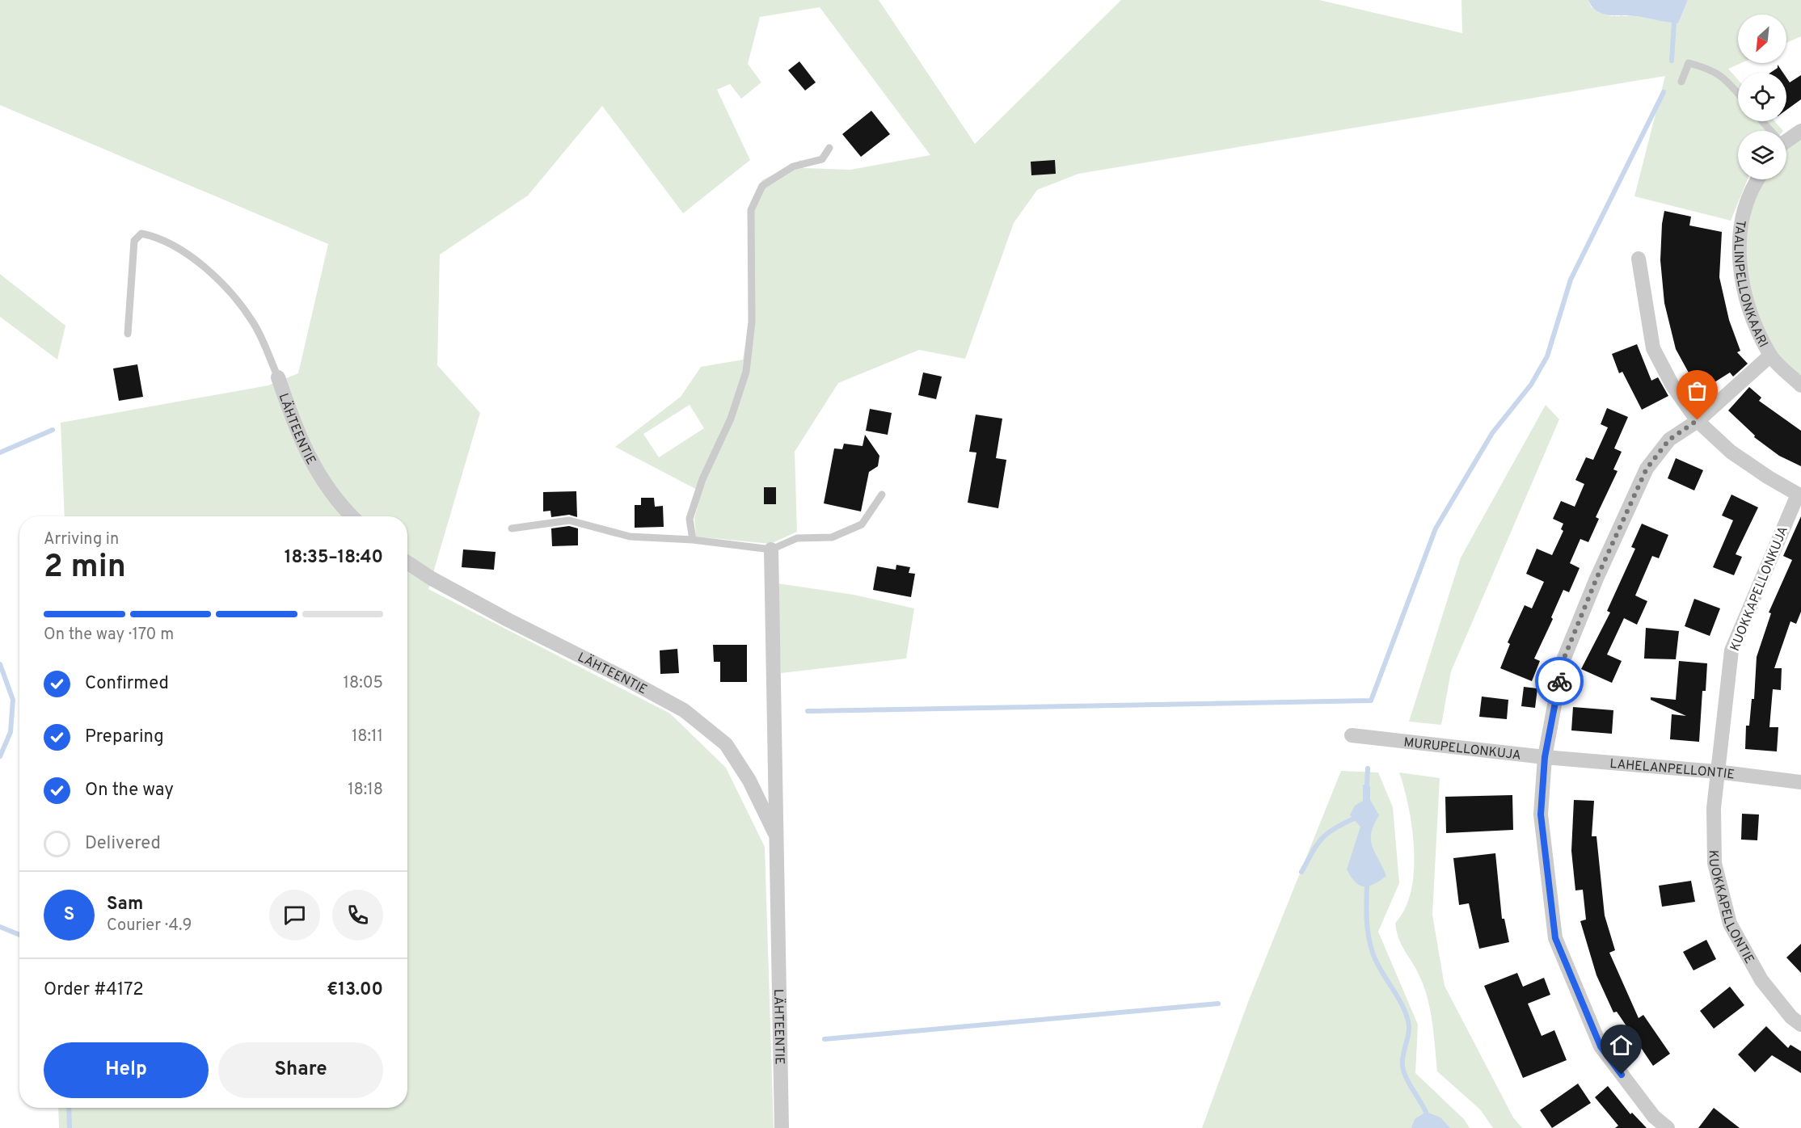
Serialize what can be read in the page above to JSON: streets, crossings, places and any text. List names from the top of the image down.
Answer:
{
  "streets": {
    "street": [
      "TAALINPELLONKAARI",
      "LÄHTEENTIE",
      "KUOKKAPELLONKUJA",
      "MURUPELLONKUJA",
      "LAHELANPELLONTIE",
      "KUOKKAPELLONTIE"
    ]
  },
  "crossings": [
    ["KUOKKAPELLONKUJA", "LAHELANPELLONTIE"],
    ["KUOKKAPELLONKUJA", "KUOKKAPELLONTIE"],
    ["MURUPELLONKUJA", "LAHELANPELLONTIE"],
    ["LAHELANPELLONTIE", "KUOKKAPELLONTIE"]
  ],
  "north": "bottom left",
  "page": {
    "heading": ["2 min", "Arriving in", "18:35–18:40"],
    "panel": [
      "Sam",
      "Courier · 4.9",
      "Order #4172",
      "€13.00"
    ],
    "bar": "On the way · 170 m",
    "list": [
      ["Confirmed", "18:05"],
      ["Preparing", "18:11"],
      ["On the way", "18:18"],
      "Delivered"
    ],
    "round": "S",
    "buttons": ["Help", "Share"]
  }
}
